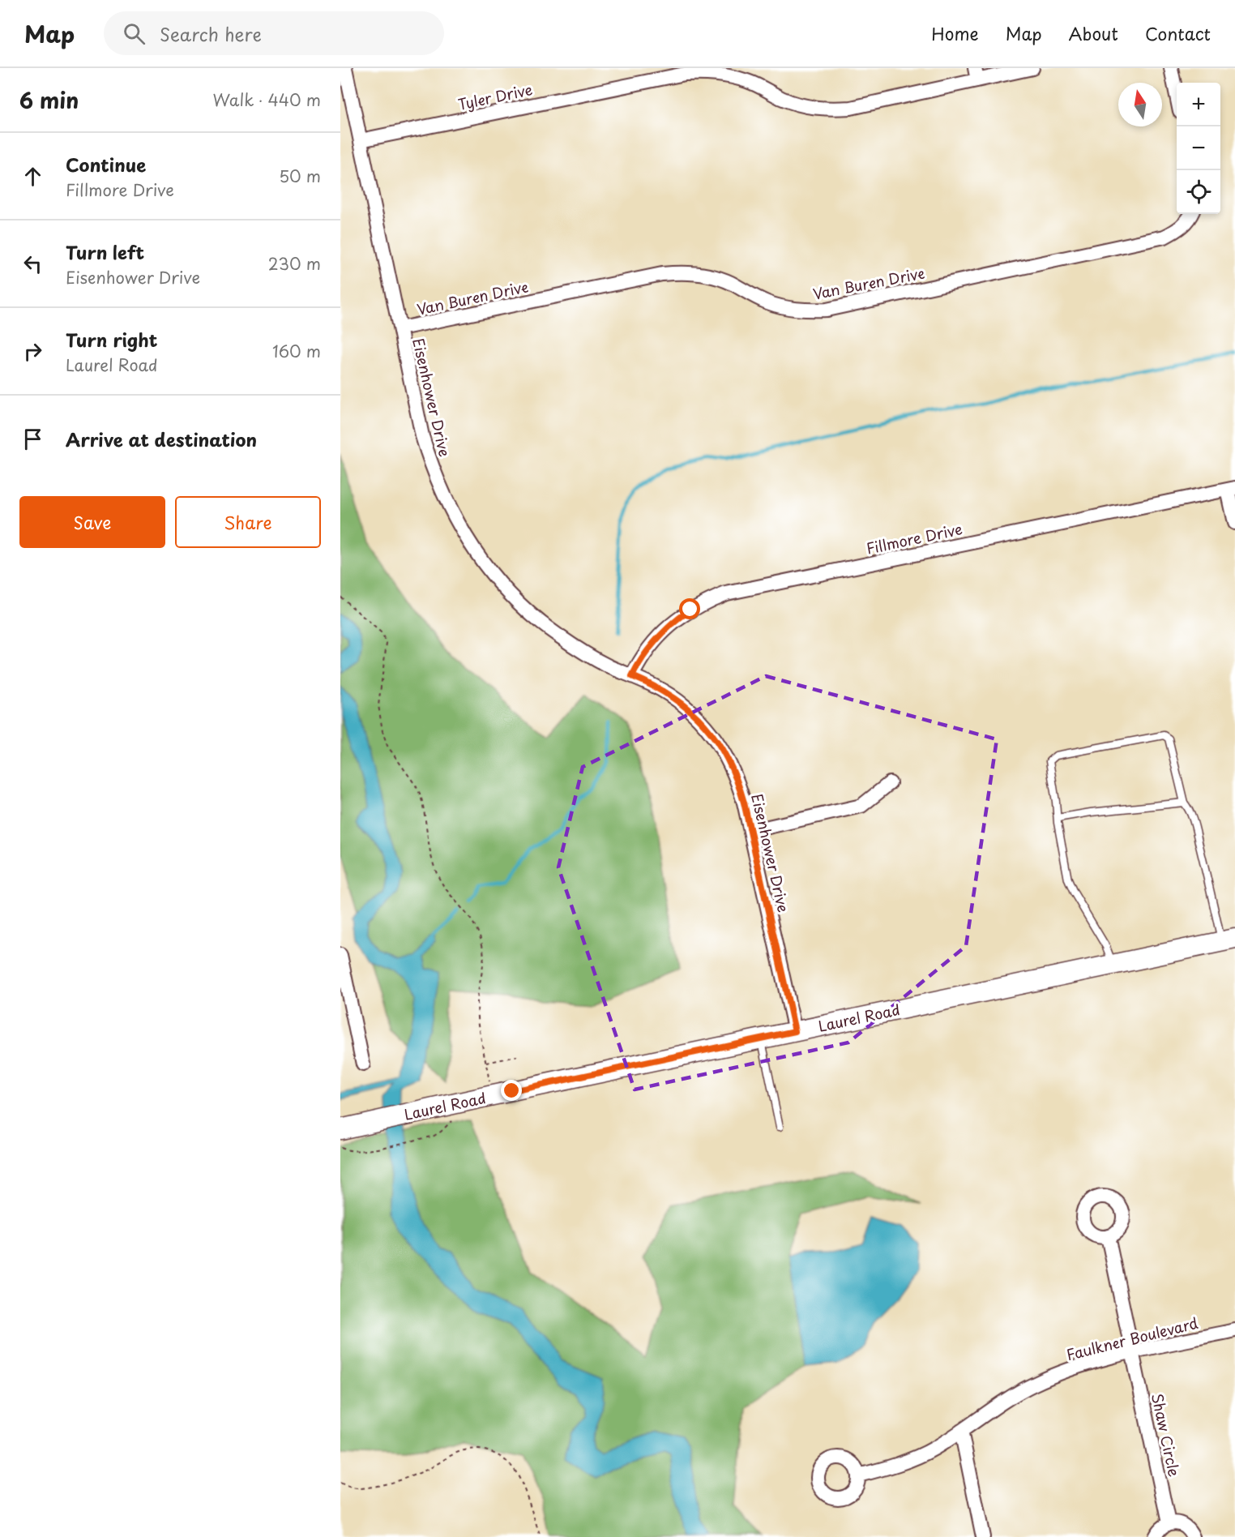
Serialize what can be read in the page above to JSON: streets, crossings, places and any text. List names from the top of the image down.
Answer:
{
  "streets": {
    "street": [
      "Tyler Drive",
      "Van Buren Drive",
      "Eisenhower Drive",
      "Fillmore Drive",
      "Laurel Road",
      "Faulkner Boulevard",
      "Shaw Circle"
    ]
  },
  "crossings": [
    ["Tyler Drive", "Eisenhower Drive"],
    ["Van Buren Drive", "Eisenhower Drive"],
    ["Eisenhower Drive", "Fillmore Drive"],
    ["Eisenhower Drive", "Laurel Road"],
    ["Faulkner Boulevard", "Shaw Circle"]
  ],
  "north": "top",
  "page": {
    "header": "Map",
    "search": "Search here",
    "nav": [
      "Home",
      "Map",
      "About",
      "Contact"
    ],
    "heading": ["6 min", "Walk · 440 m"],
    "map_buttons": ["+", "−"],
    "list": [
      ["Continue", "Fillmore Drive", "50 m"],
      ["Turn left", "Eisenhower Drive", "230 m"],
      ["Turn right", "Laurel Road", "160 m"],
      "Arrive at destination"
    ],
    "buttons": ["Save", "Share"]
  }
}
